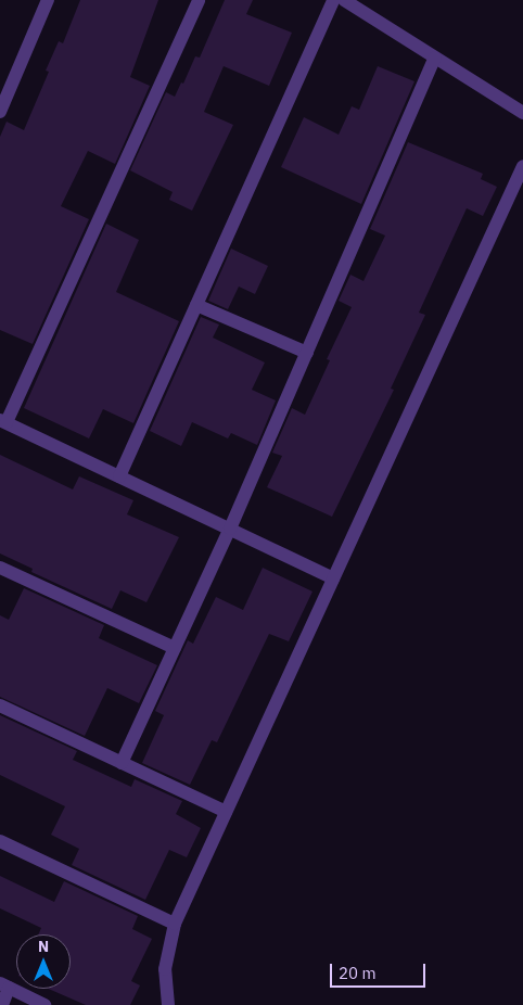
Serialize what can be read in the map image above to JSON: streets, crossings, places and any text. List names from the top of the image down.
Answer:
{
  "scale_bar": "20 m",
  "north": "top"
}
